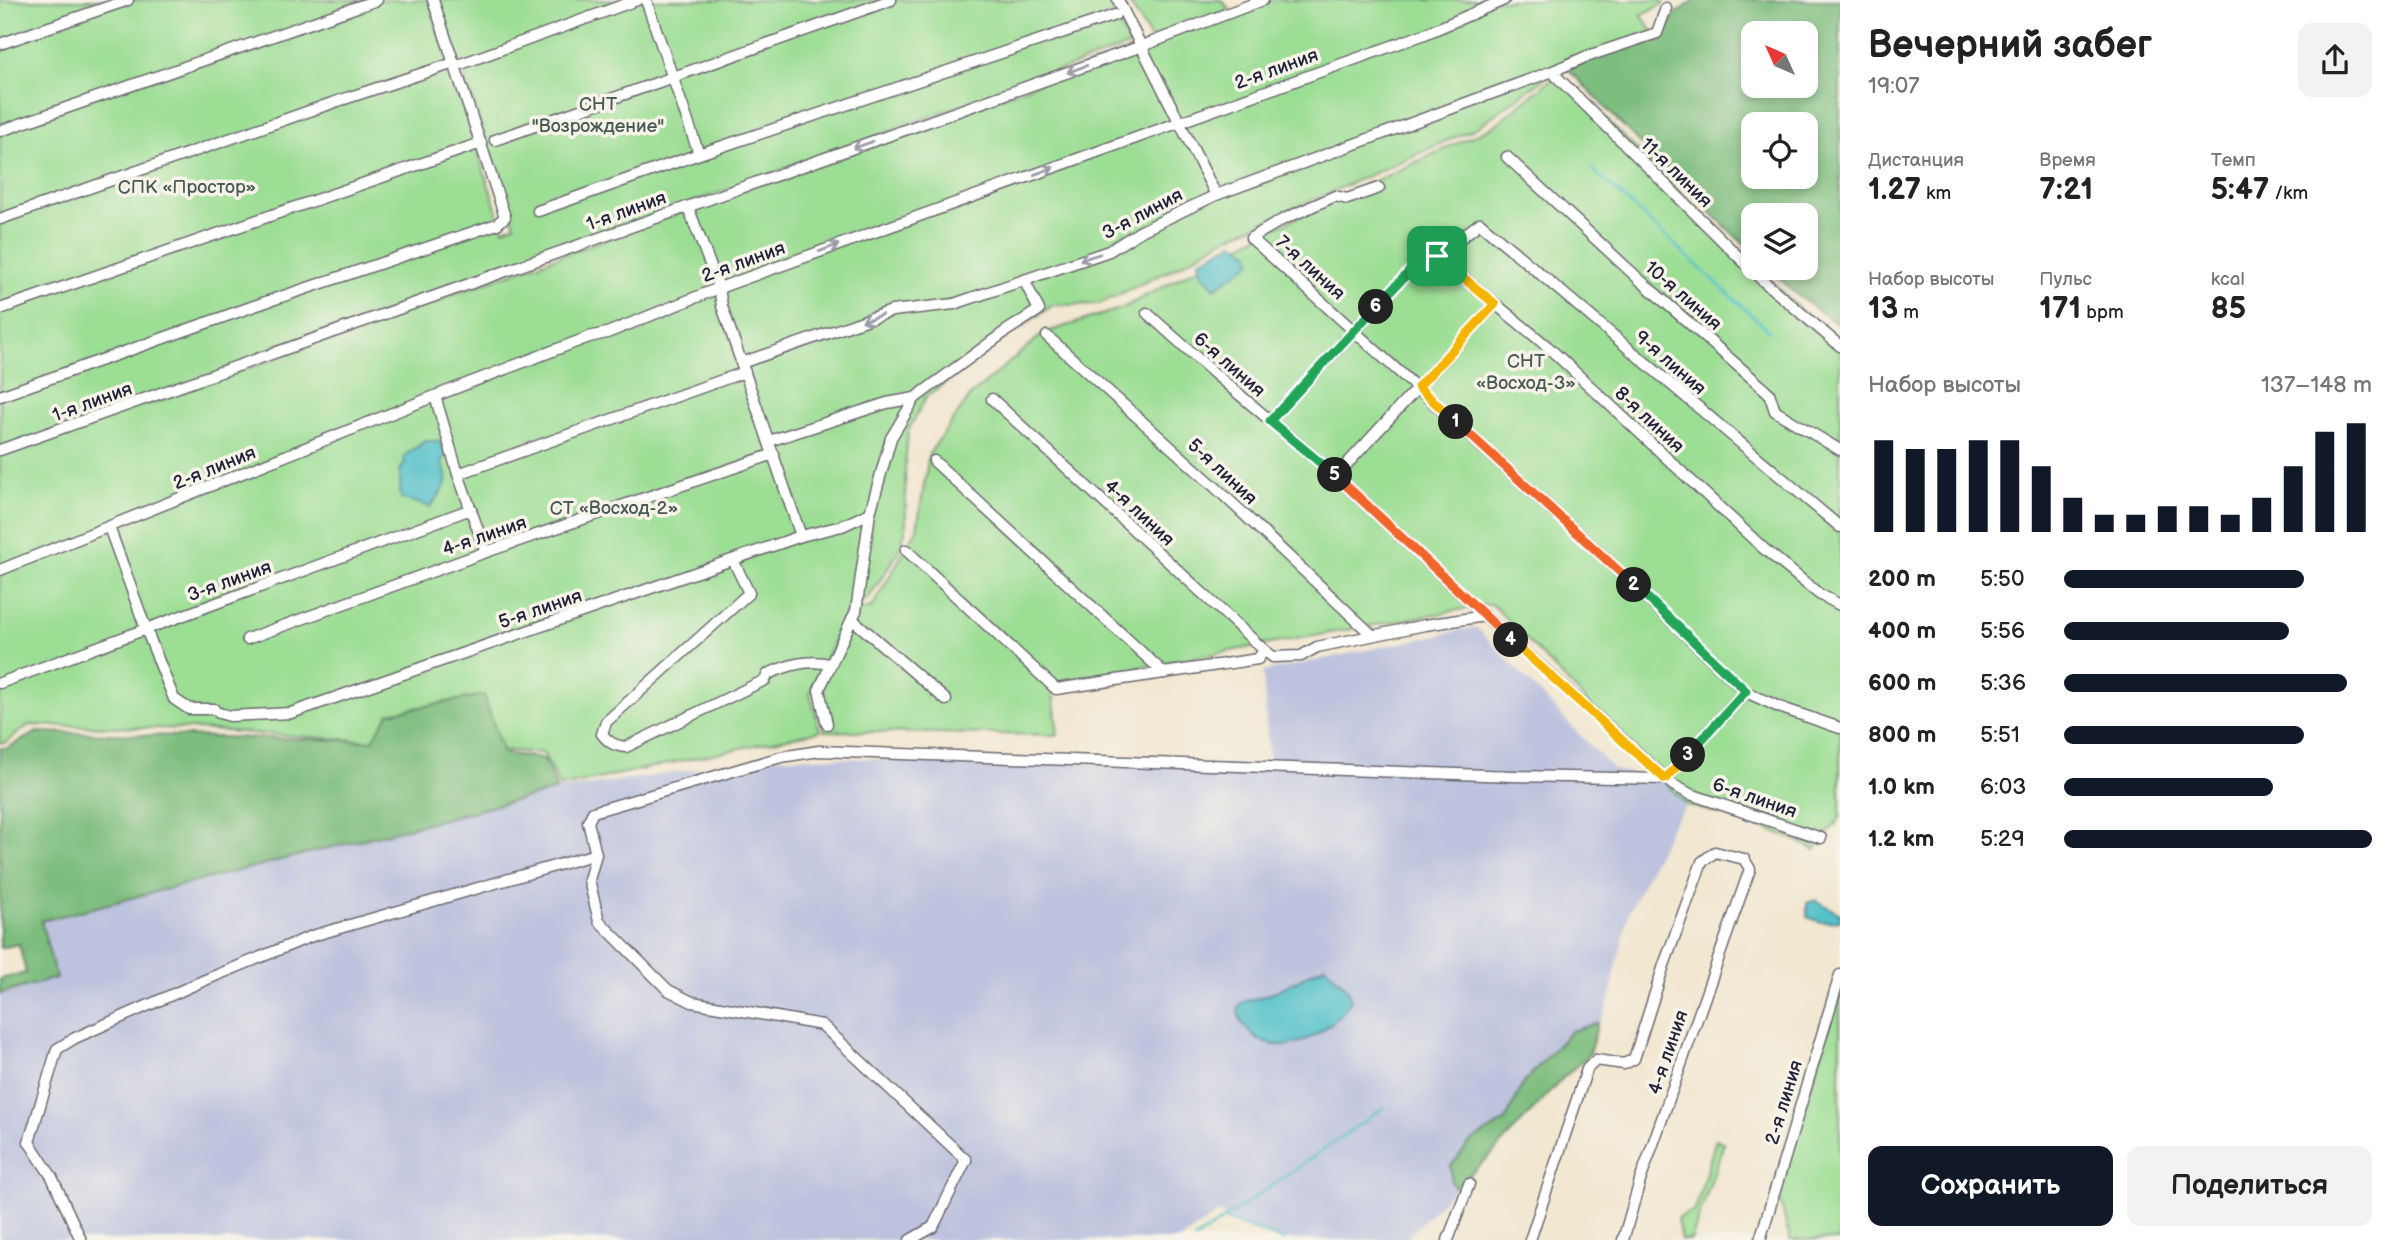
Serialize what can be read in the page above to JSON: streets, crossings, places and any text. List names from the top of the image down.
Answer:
{
  "streets": {
    "street": [
      "2-я линия",
      "11-я линия",
      "1-я линия",
      "3-я линия",
      "7-я линия",
      "10-я линия",
      "9-я линия",
      "6-я линия",
      "8-я линия",
      "5-я линия",
      "4-я линия"
    ]
  },
  "crossings": [
    ["2-я линия", "5-я линия"],
    ["11-я линия", "3-я линия"],
    ["3-я линия", "5-я линия"],
    ["9-я линия", "8-я линия"]
  ],
  "parks": [
    "СНТ \"Возрождение\"",
    "СПК «Простор»",
    "СНТ «Восход-3»",
    "СТ «Восход-2»"
  ],
  "north": "top left",
  "page": {
    "heading": ["Вечерний забег", "19:07"],
    "stats": [
      ["Дистанция", "1.27 km"],
      ["Время", "7:21"],
      ["Темп", "5:47 /km"],
      ["Набор высоты", "13 m"],
      ["Пульс", "171 bpm"],
      ["kcal", "85"]
    ],
    "pins": [
      "6",
      "1",
      "5",
      "2",
      "4",
      "3"
    ],
    "chart": ["Набор высоты", "137–148 m"],
    "list": [
      {
        "name": "200 m",
        "note": "5:50"
      },
      {
        "name": "400 m",
        "note": "5:56"
      },
      {
        "name": "600 m",
        "note": "5:36"
      },
      {
        "name": "800 m",
        "note": "5:51"
      },
      {
        "name": "1.0 km",
        "note": "6:03"
      },
      {
        "name": "1.2 km",
        "note": "5:29"
      }
    ],
    "buttons": ["Сохранить", "Поделиться"]
  }
}
